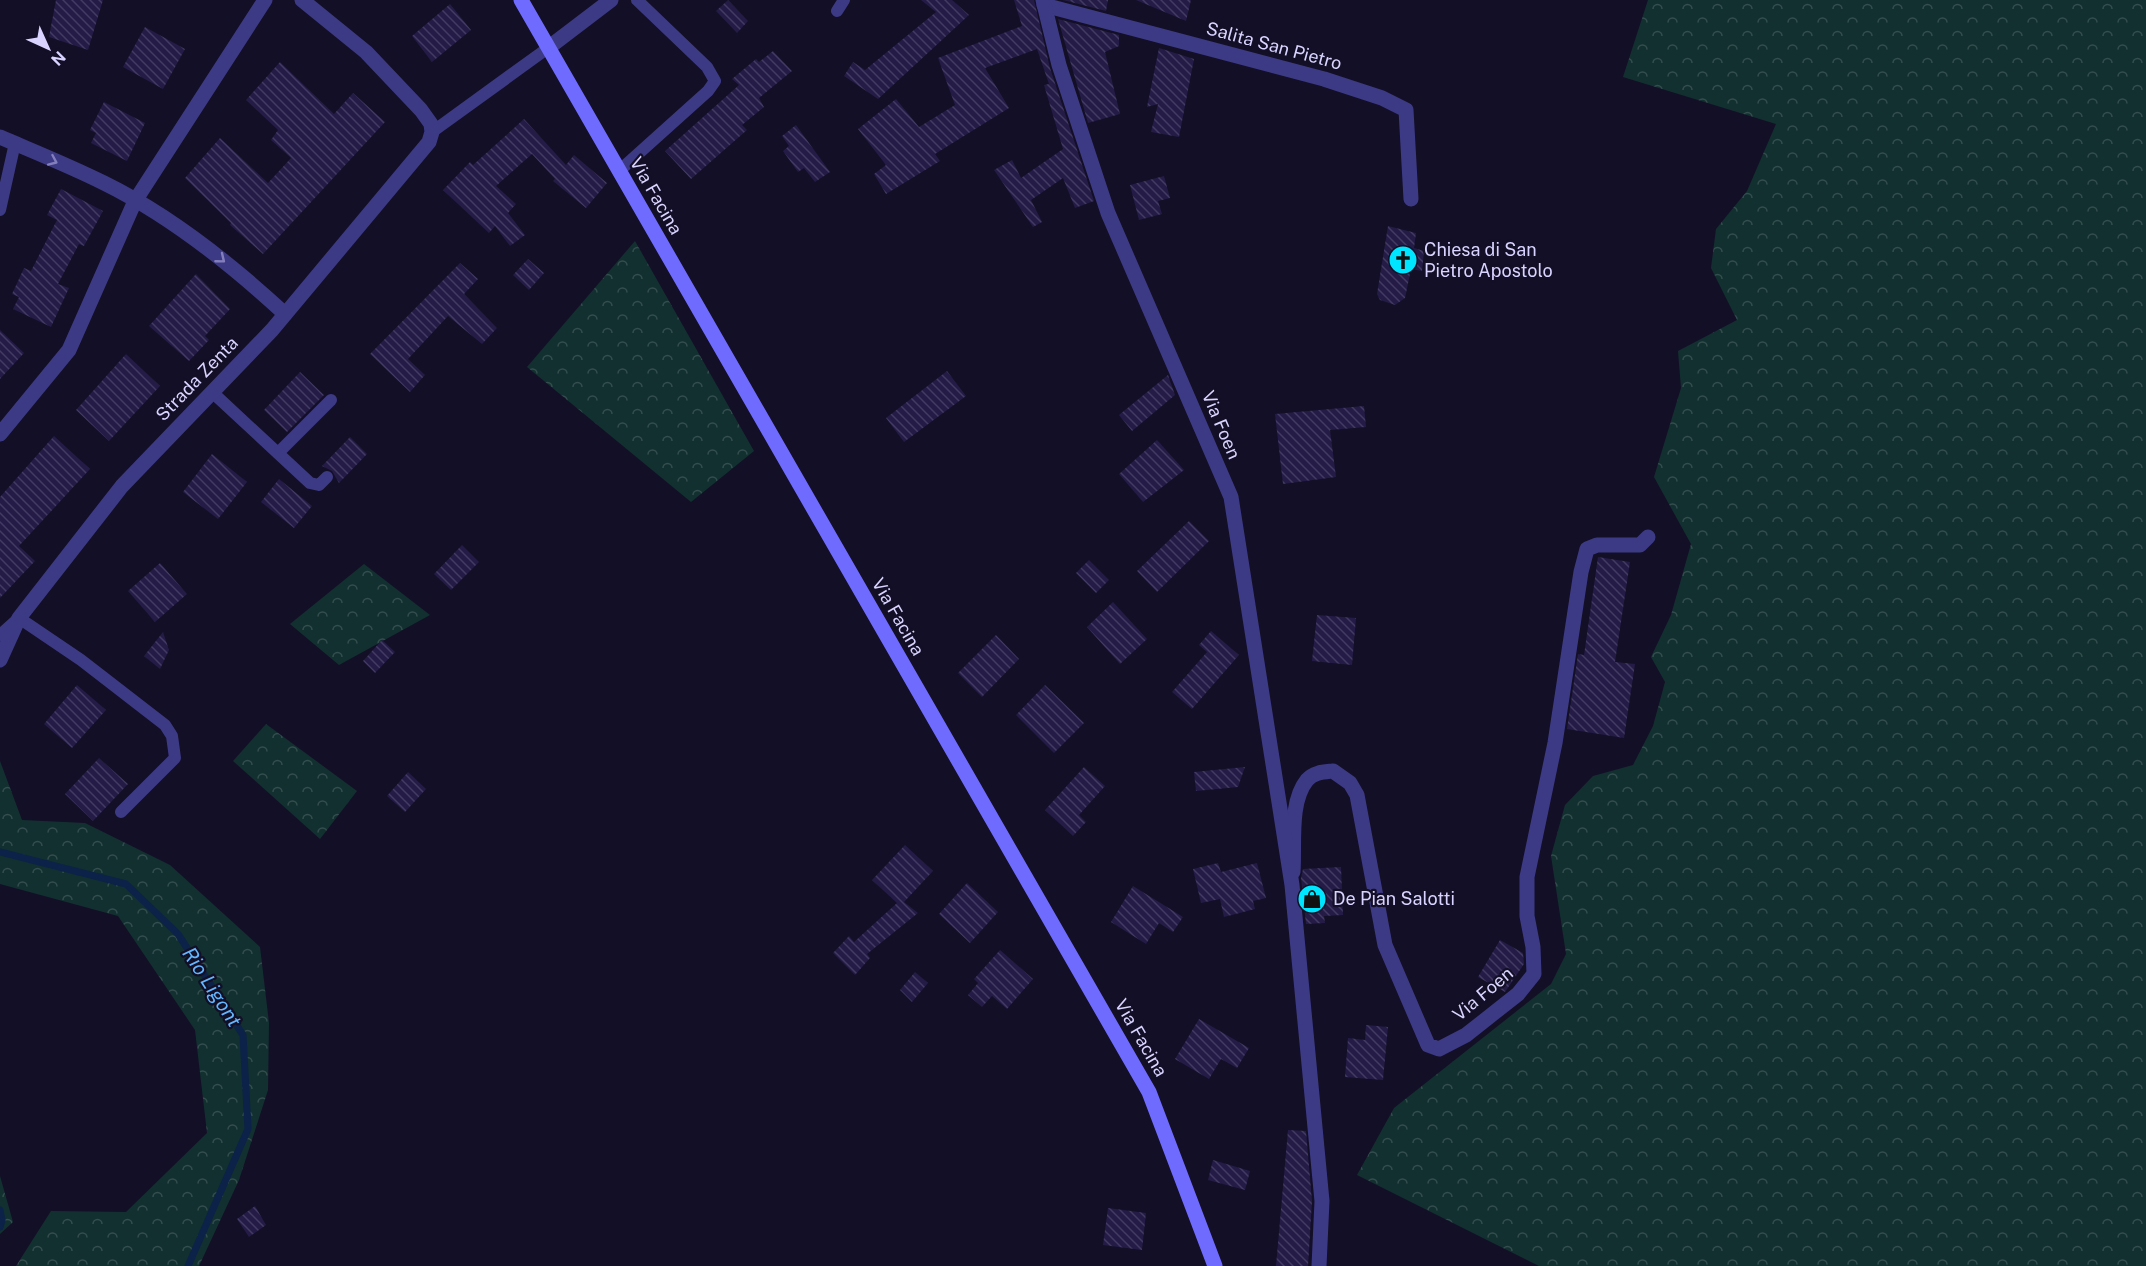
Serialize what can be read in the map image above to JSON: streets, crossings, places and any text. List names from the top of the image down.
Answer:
{
  "streets": {
    "main road": ["Via Facina"],
    "street": ["Salita San Pietro", "Strada Zenta", "Via Foen"]
  },
  "crossings": [
    ["Salita San Pietro", "Via Foen"]
  ],
  "water": ["Rio Ligont"],
  "places": {
    "church": ["Chiesa di San Pietro Apostolo"],
    "shop": ["De Pian Salotti"]
  },
  "north": "bottom right"
}
